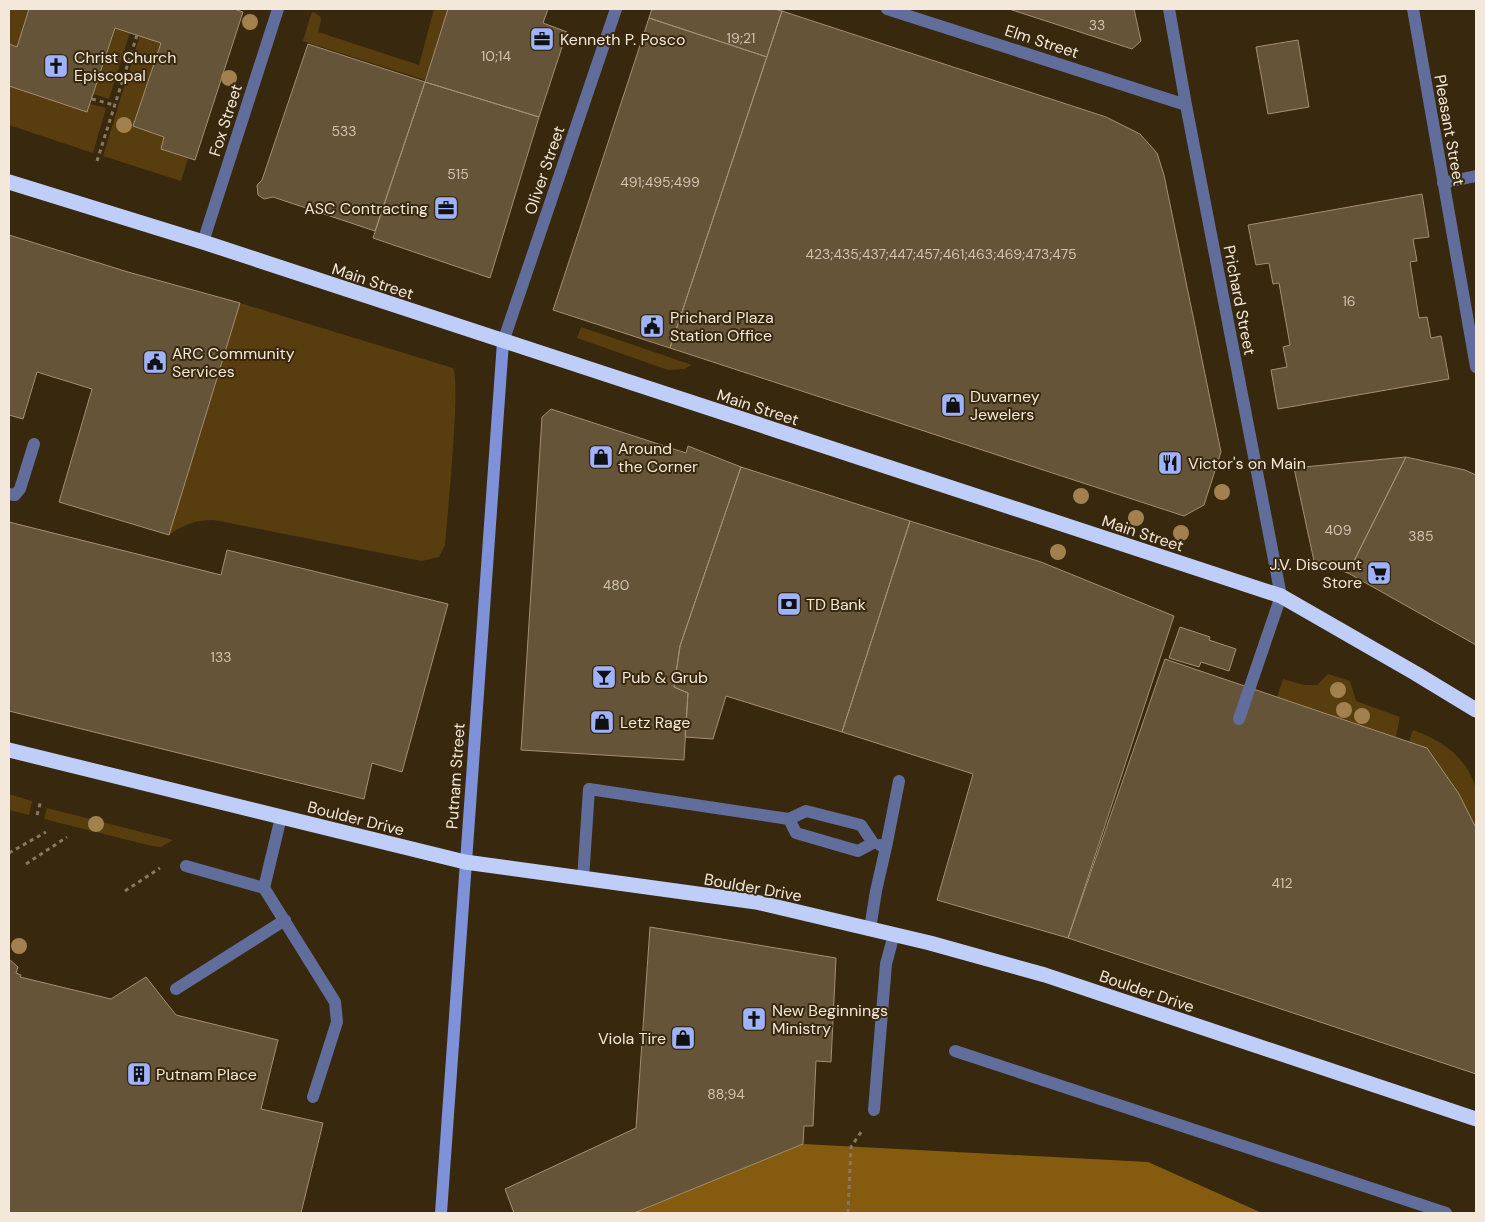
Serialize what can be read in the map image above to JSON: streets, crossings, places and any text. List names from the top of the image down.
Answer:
{
  "streets": {
    "highway": ["Main Street", "Boulder Drive"],
    "main road": ["Putnam Street"],
    "street": [
      "Elm Street",
      "Fox Street",
      "Pleasant Street",
      "Oliver Street",
      "Prichard Street"
    ]
  },
  "crossings": [
    ["Elm Street", "Prichard Street"],
    ["Fox Street", "Main Street"],
    ["Oliver Street", "Main Street"],
    ["Oliver Street", "Putnam Street"],
    ["Main Street", "Prichard Street"],
    ["Main Street", "Putnam Street"],
    ["Putnam Street", "Boulder Drive"]
  ],
  "places": {
    "office": ["Kenneth P. Posco", "ASC Contracting"],
    "church": ["Christ Church Episcopal", "New Beginnings Ministry"],
    "public building": ["Prichard Plaza Station Office", "ARC Community Services"],
    "shop": [
      "Duvarney Jewelers",
      "Around the Corner",
      "Letz Rage",
      "Viola Tire"
    ],
    "restaurant": ["Victor's on Main"],
    "supermarket": ["J.V. Discount Store"],
    "bank": ["TD Bank"],
    "bar": ["Pub & Grub"],
    "building": ["Putnam Place"]
  },
  "house_numbers": [
    "33",
    "19;21",
    "10;14",
    "533",
    "515",
    "491;495;499",
    "423;435;437;447;457;461;463;469;473;475",
    "16",
    "409",
    "385",
    "480",
    "133",
    "412",
    "88;94"
  ]
}
